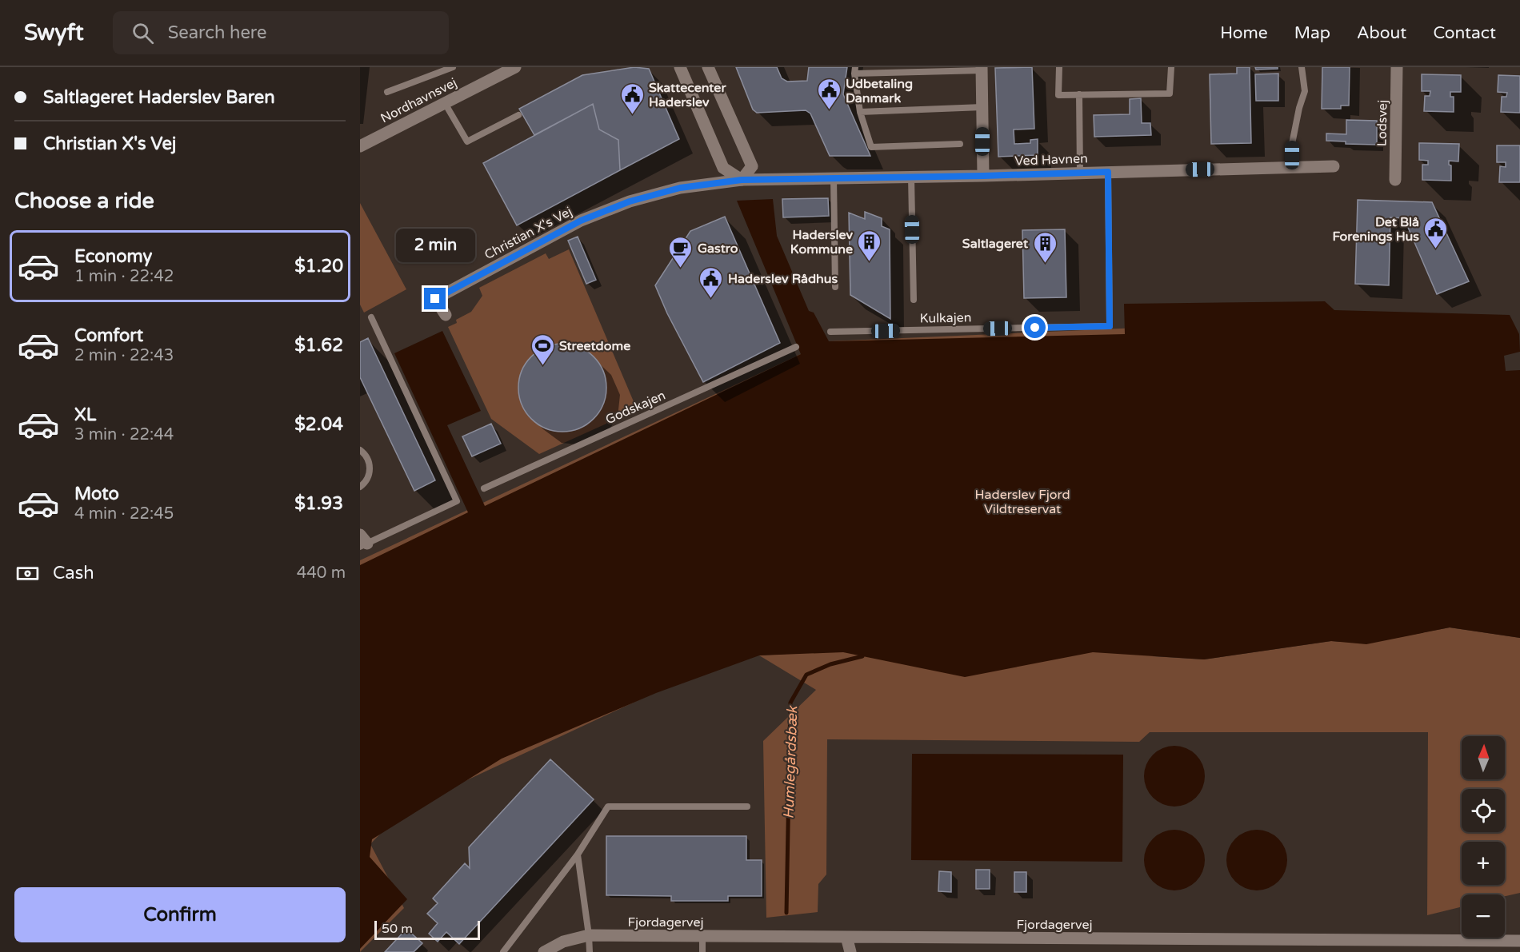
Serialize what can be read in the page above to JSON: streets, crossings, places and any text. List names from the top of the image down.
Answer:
{
  "streets": {
    "street": [
      "Nordhavnsvej",
      "Lodsvej",
      "Ved Havnen",
      "Christian X's Vej",
      "Fjordagervej"
    ],
    "lane": ["Kulkajen", "Godskajen"]
  },
  "crossings": [
    ["Ved Havnen", "Christian X's Vej"],
    ["Ved Havnen", "Kulkajen"]
  ],
  "water": ["Humlegårdsbæk"],
  "parks": ["Haderslev Fjord Vildtreservat"],
  "places": {
    "public building": [
      "Udbetaling Danmark",
      "Skattecenter Haderslev",
      "Det Blå Forenings Hus",
      "Haderslev Rådhus"
    ],
    "building": ["Haderslev Kommune", "Saltlageret"],
    "cafe": ["Gastro"],
    "sports": ["Streetdome"]
  },
  "scale_bar": "50 m",
  "north": "top",
  "page": {
    "header": "Swyft",
    "search": "Search here",
    "nav": [
      "Home",
      "Map",
      "About",
      "Contact"
    ],
    "banner": ["Saltlageret Haderslev Baren", "Christian X's Vej"],
    "heading": "Choose a ride",
    "bubble": "2 min",
    "list": [
      {
        "name": "Economy",
        "note": "1 min · 22:42",
        "value": "$1.20"
      },
      {
        "name": "Comfort",
        "note": "2 min · 22:43",
        "value": "$1.62"
      },
      {
        "name": "XL",
        "note": "3 min · 22:44",
        "value": "$2.04"
      },
      {
        "name": "Moto",
        "note": "4 min · 22:45",
        "value": "$1.93"
      }
    ],
    "pay": ["Cash", "440 m"],
    "map_buttons": ["+", "−"],
    "buttons": "Confirm",
    "scale": "50 m"
  }
}
